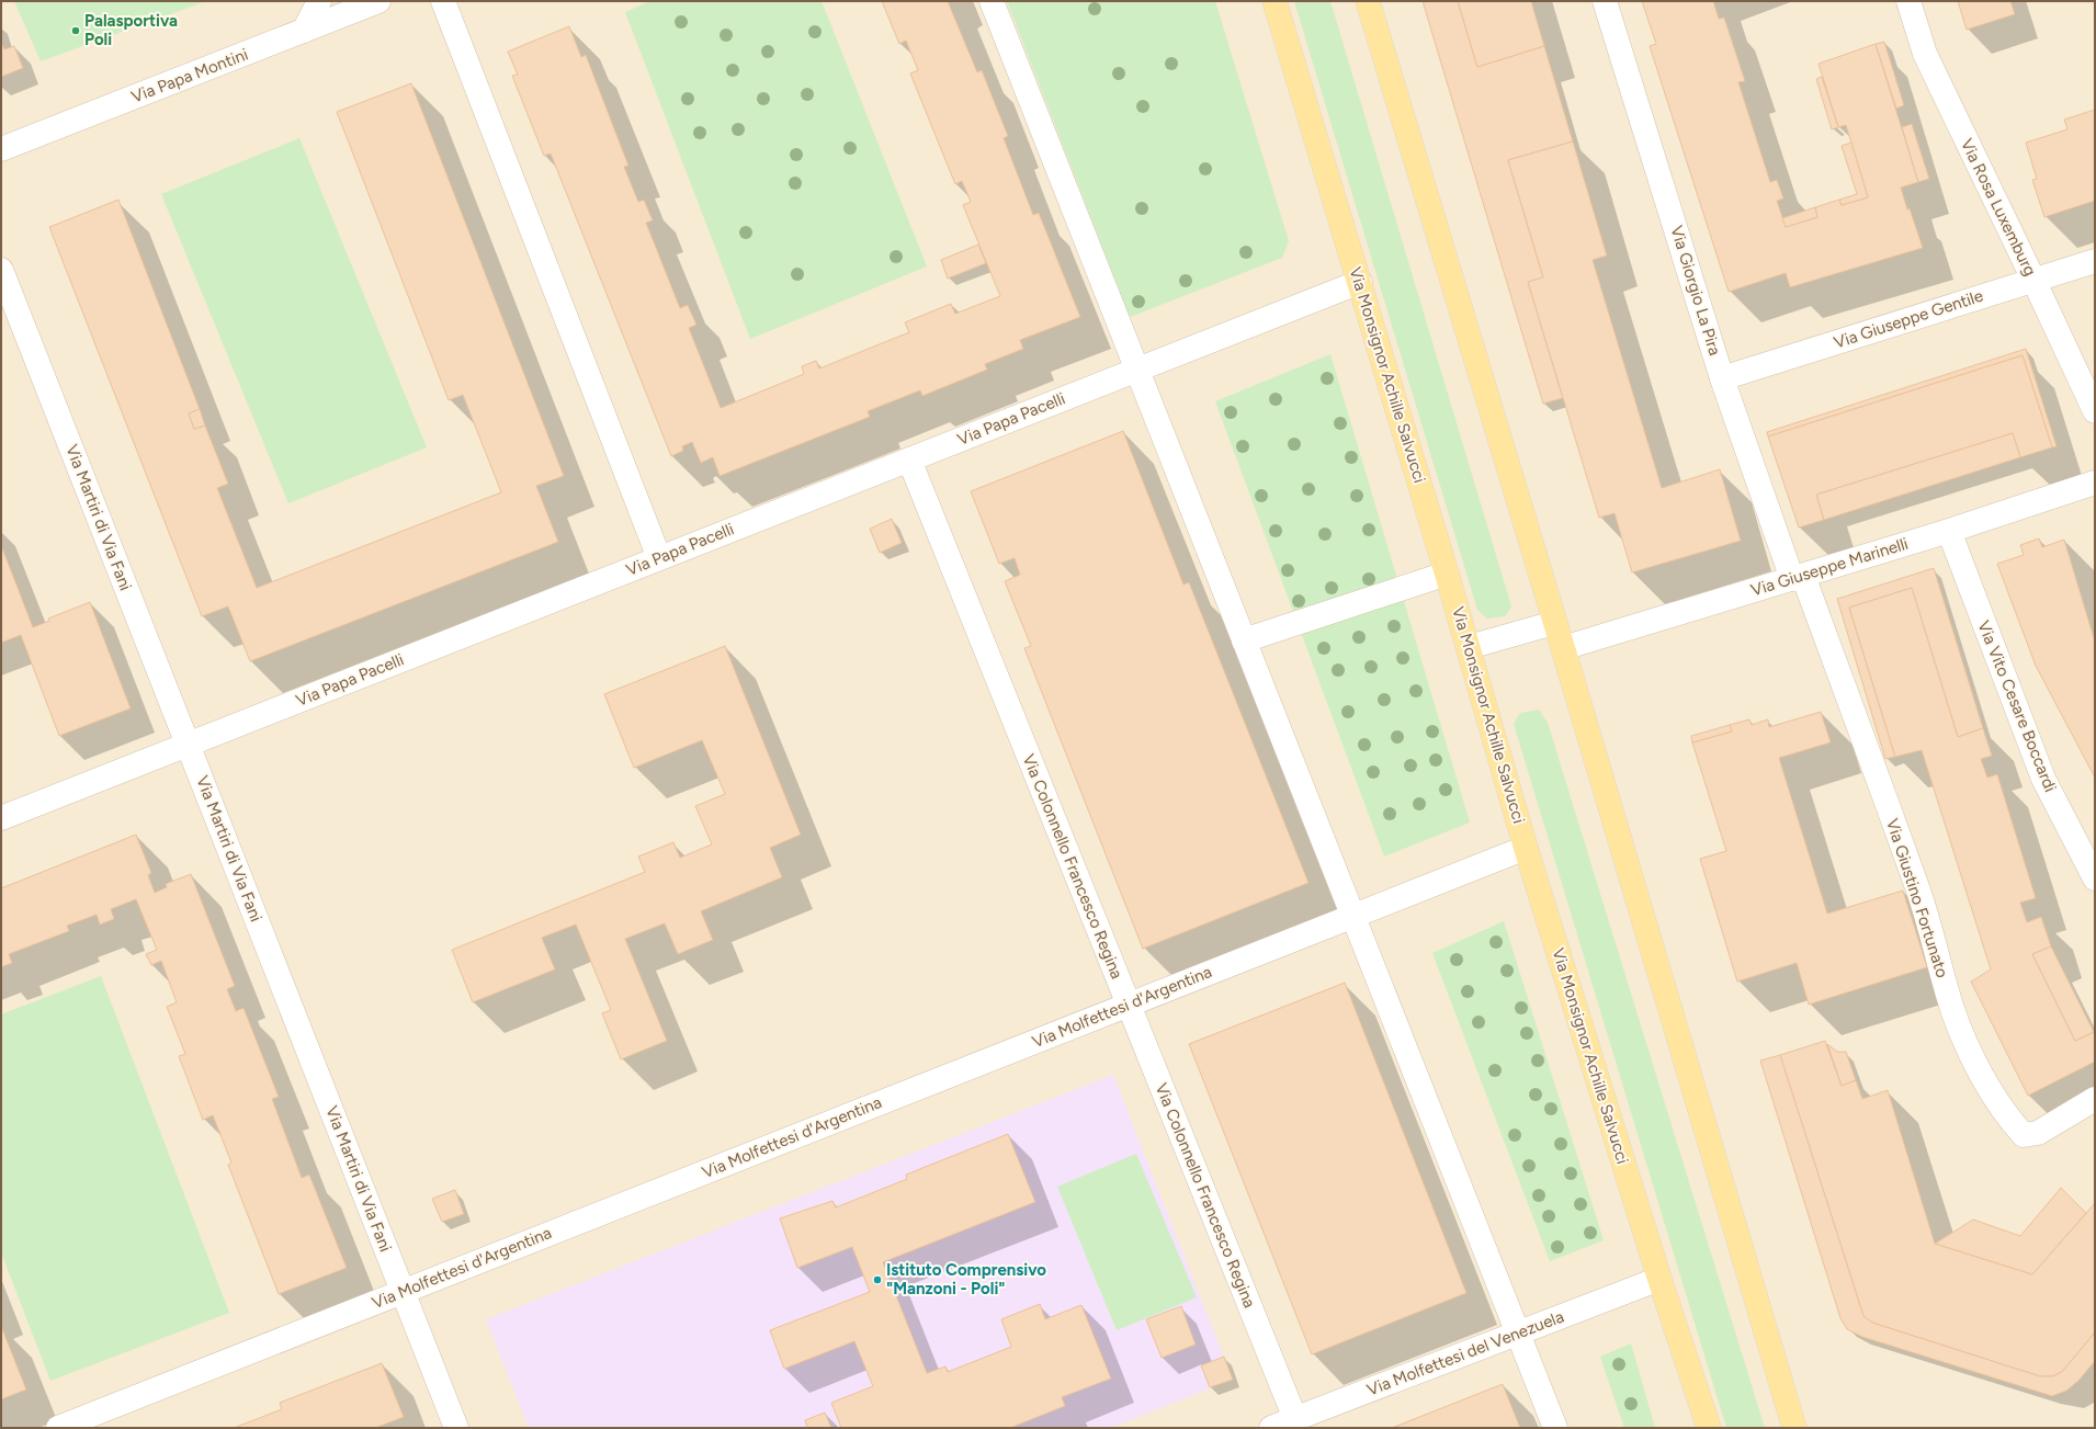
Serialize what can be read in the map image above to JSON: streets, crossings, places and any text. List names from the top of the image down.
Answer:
{
  "streets": {
    "main road": ["Via Monsignor Achille Salvucci"],
    "street": [
      "Via Papa Montini",
      "Via Rosa Luxemburg",
      "Via Giorgio La Pira",
      "Via Giuseppe Gentile",
      "Via Papa Pacelli",
      "Via Martiri di Via Fani",
      "Via Giuseppe Marinelli",
      "Via Vito Cesare Boccardi",
      "Via Colonnello Francesco Regina",
      "Via Giustino Fortunato",
      "Via Molfettesi d'Argentina",
      "Via Molfettesi del Venezuela"
    ]
  },
  "crossings": [
    ["Via Rosa Luxemburg", "Via Giuseppe Gentile"],
    ["Via Giorgio La Pira", "Via Giuseppe Gentile"],
    ["Via Giorgio La Pira", "Via Giuseppe Marinelli"],
    ["Via Giorgio La Pira", "Via Giustino Fortunato"],
    ["Via Monsignor Achille Salvucci", "Via Papa Pacelli"],
    ["Via Monsignor Achille Salvucci", "Via Molfettesi d'Argentina"],
    ["Via Monsignor Achille Salvucci", "Via Molfettesi del Venezuela"],
    ["Via Papa Pacelli", "Via Martiri di Via Fani"],
    ["Via Papa Pacelli", "Via Colonnello Francesco Regina"],
    ["Via Martiri di Via Fani", "Via Molfettesi d'Argentina"],
    ["Via Giuseppe Marinelli", "Via Vito Cesare Boccardi"],
    ["Via Giuseppe Marinelli", "Via Giustino Fortunato"],
    ["Via Colonnello Francesco Regina", "Via Molfettesi d'Argentina"],
    ["Via Colonnello Francesco Regina", "Via Molfettesi del Venezuela"]
  ],
  "places": ["Palasportiva Poli", "Istituto Comprensivo \"Manzoni - Poli\""]
}
